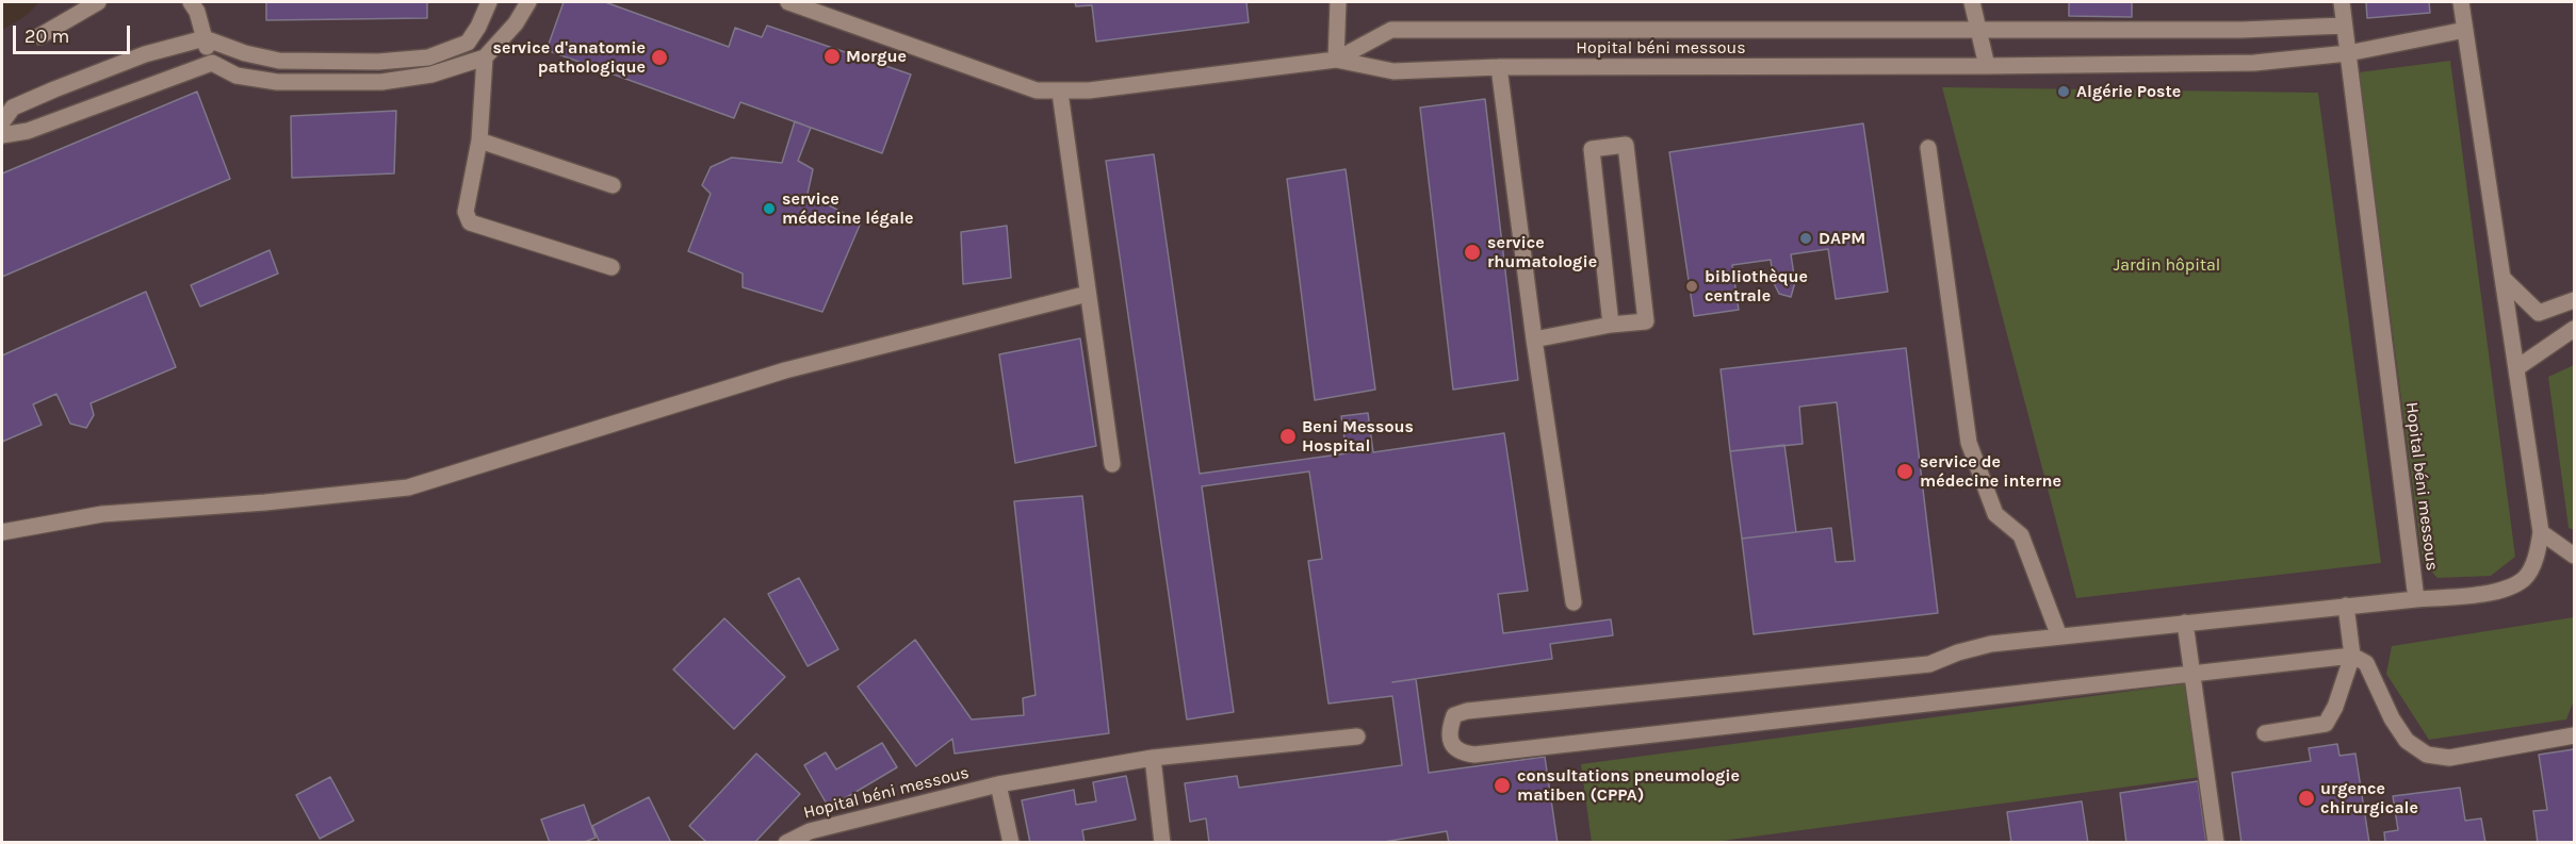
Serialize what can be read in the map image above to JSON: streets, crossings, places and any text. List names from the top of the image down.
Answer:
{
  "streets": {
    "lane": ["Hopital béni messous"]
  },
  "parks": ["Jardin hôpital"],
  "places": [
    "Morgue",
    "service d'anatomie pathologique",
    "Algérie Poste",
    "service médecine légale",
    "DAPM",
    "service rhumatologie",
    "bibliothèque centrale",
    "Beni Messous Hospital",
    "service de médecine interne",
    "consultations pneumologie matiben (CPPA)",
    "urgence chirurgicale"
  ],
  "scale_bar": "20 m"
}
